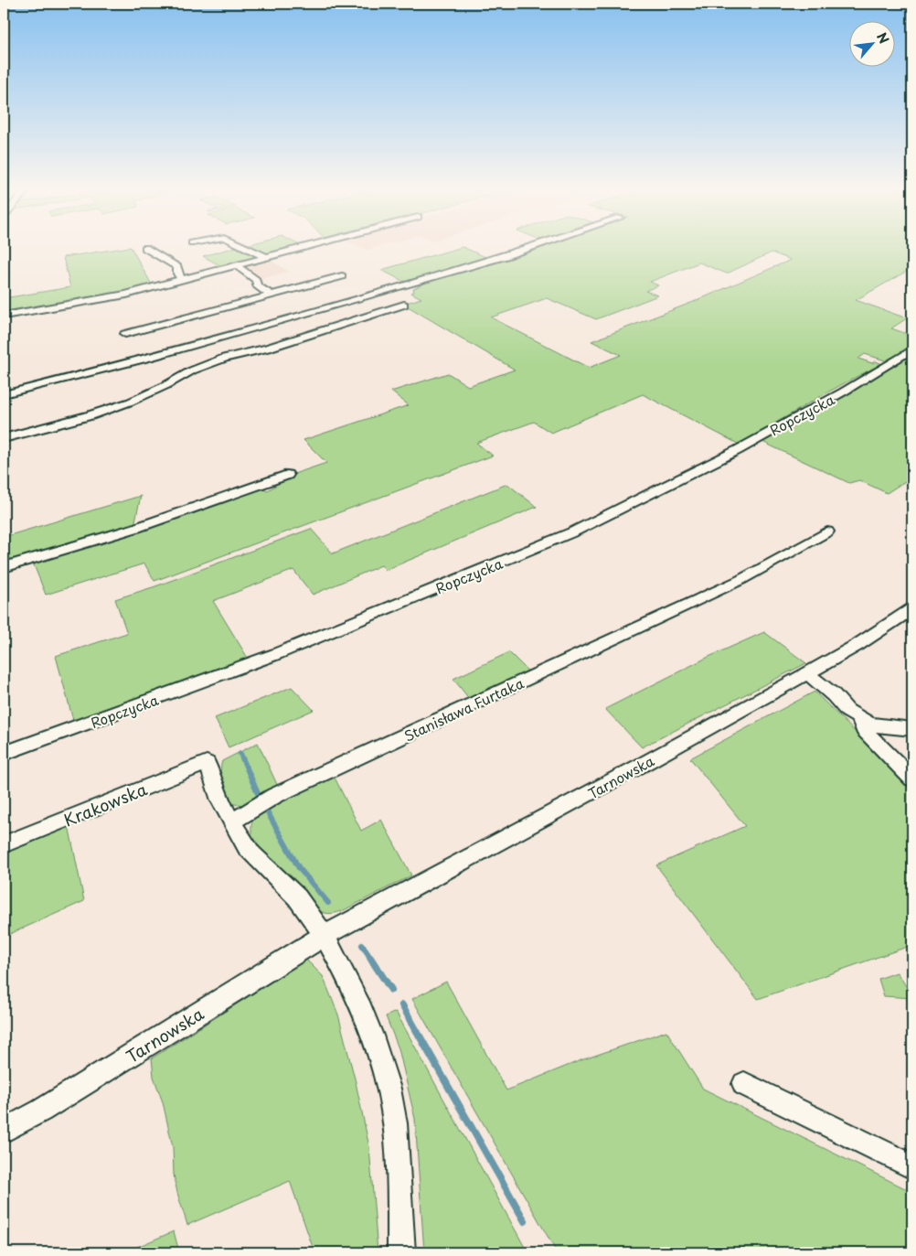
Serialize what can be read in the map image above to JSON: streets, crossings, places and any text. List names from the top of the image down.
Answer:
{
  "streets": {
    "street": [
      "Ropczycka",
      "Stanisława Furtaka",
      "Tarnowska",
      "Krakowska"
    ]
  },
  "crossings": [
    ["Stanisława Furtaka", "Krakowska"]
  ],
  "north": "top right"
}
